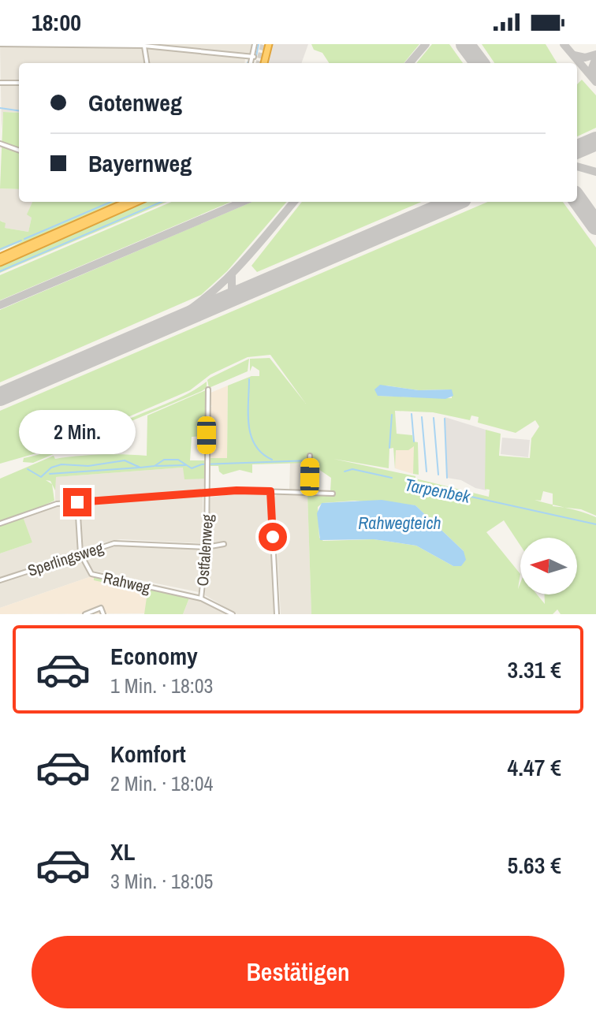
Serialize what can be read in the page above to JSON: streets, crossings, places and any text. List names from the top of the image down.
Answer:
{
  "streets": {
    "street": ["Ostfalenweg", "Sperlingsweg", "Rahweg"]
  },
  "crossings": [
    ["Ostfalenweg", "Sperlingsweg"],
    ["Ostfalenweg", "Rahweg"],
    ["Sperlingsweg", "Rahweg"]
  ],
  "water": ["Tarpenbek", "Rahwegteich"],
  "north": "left",
  "page": {
    "status": "18:00",
    "banner": ["Gotenweg", "Bayernweg"],
    "bubble": "2 Min.",
    "list": [
      {
        "name": "Economy",
        "note": "1 Min. · 18:03",
        "value": "3.31 €"
      },
      {
        "name": "Komfort",
        "note": "2 Min. · 18:04",
        "value": "4.47 €"
      },
      {
        "name": "XL",
        "note": "3 Min. · 18:05",
        "value": "5.63 €"
      }
    ],
    "buttons": "Bestätigen"
  }
}
